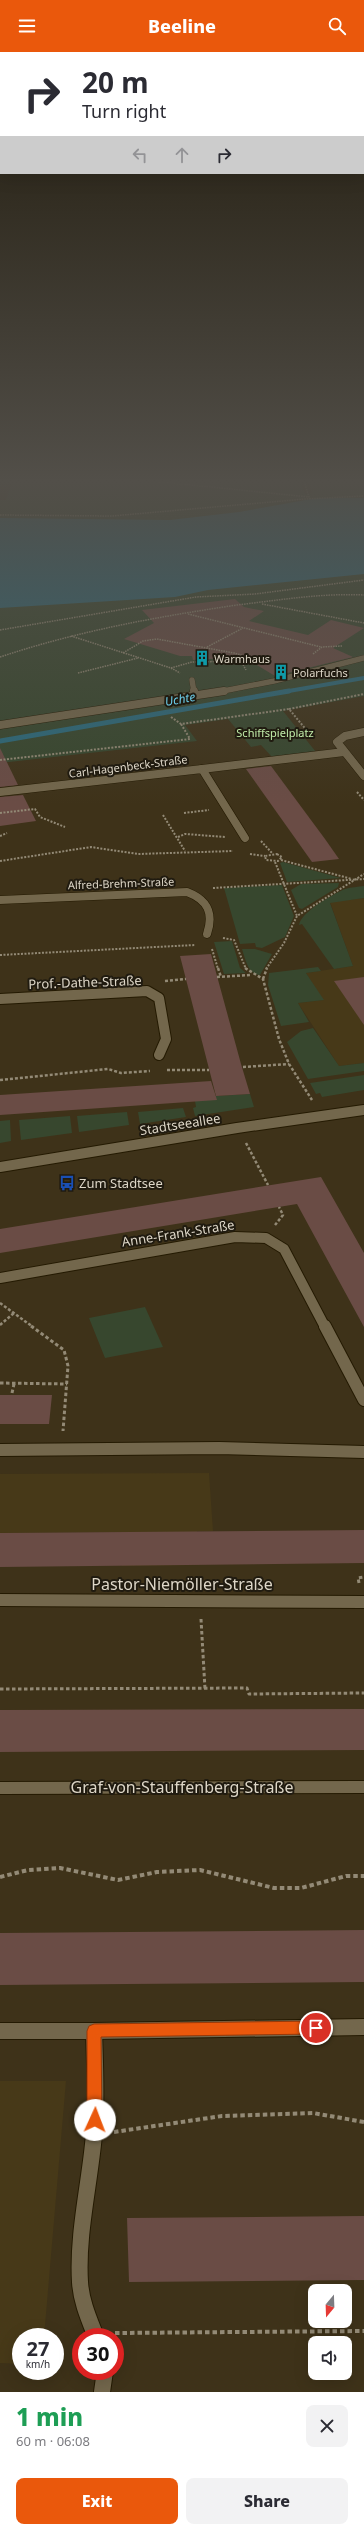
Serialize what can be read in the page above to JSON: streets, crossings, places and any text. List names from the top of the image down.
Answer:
{
  "streets": {
    "street": [
      "Carl-Hagenbeck-Straße",
      "Alfred-Brehm-Straße",
      "Prof.-Dathe-Straße",
      "Stadtseeallee",
      "Anne-Frank-Straße",
      "Pastor-Niemöller-Straße",
      "Graf-von-Stauffenberg-Straße"
    ]
  },
  "water": ["Uchte"],
  "parks": ["Schiffspielplatz"],
  "places": {
    "building": ["Warmhaus", "Polarfuchs"],
    "bus stop": ["Zum Stadtsee"]
  },
  "north": "bottom",
  "page": {
    "header": "Beeline",
    "turn": ["20 m", "Turn right"],
    "speed": "27 km/h",
    "limit": "30",
    "heading": ["1 min", "60 m · 06:08"],
    "buttons": ["Exit", "Share"]
  }
}
